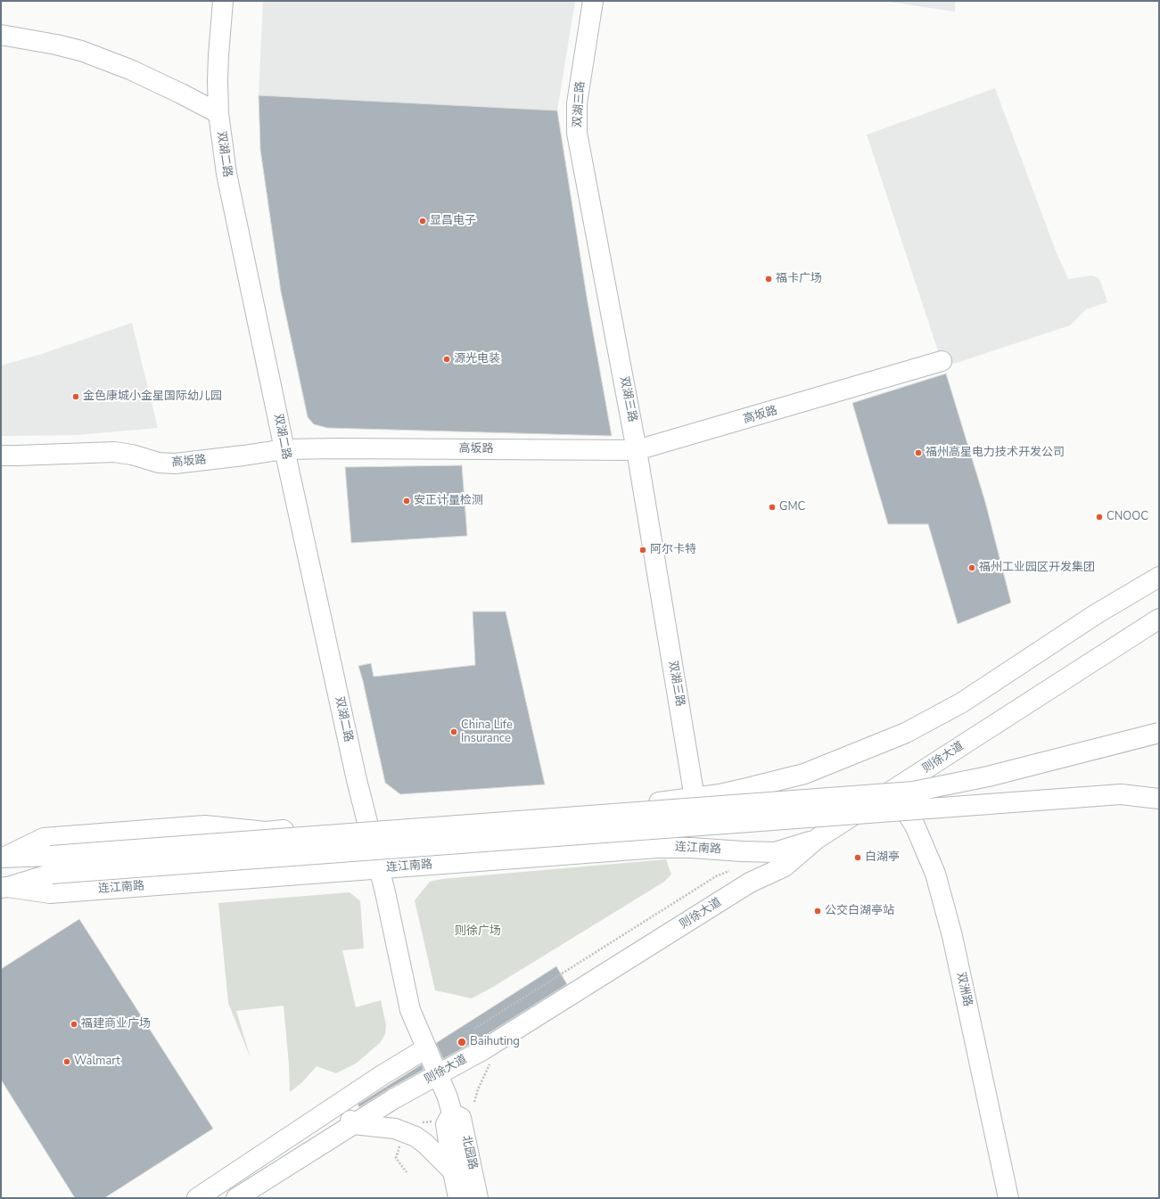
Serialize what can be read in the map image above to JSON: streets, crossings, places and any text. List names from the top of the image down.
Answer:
{
  "streets": {
    "main road": [
      "双湖三路",
      "双湖二路",
      "高坂路",
      "则徐大道",
      "连江南路",
      "双洲路",
      "北园路"
    ]
  },
  "crossings": [
    ["双湖三路", "高坂路"],
    ["双湖二路", "高坂路"],
    ["双湖二路", "连江南路"],
    ["双湖二路", "北园路"],
    ["则徐大道", "连江南路"],
    ["则徐大道", "双洲路"],
    ["则徐大道", "北园路"]
  ],
  "parks": ["则徐广场"],
  "places": [
    "显昌电子",
    "福卡广场",
    "源光电装",
    "金色康城小金星国际幼儿园",
    "福州高星电力技术开发公司",
    "安正计量检测",
    "GMC",
    "CNOOC",
    "阿尔卡特",
    "福州工业园区开发集团",
    "China Life Insurance",
    "白湖亭",
    "公交白湖亭站",
    "福建商业广场",
    "Baihuting",
    "Walmart"
  ]
}
